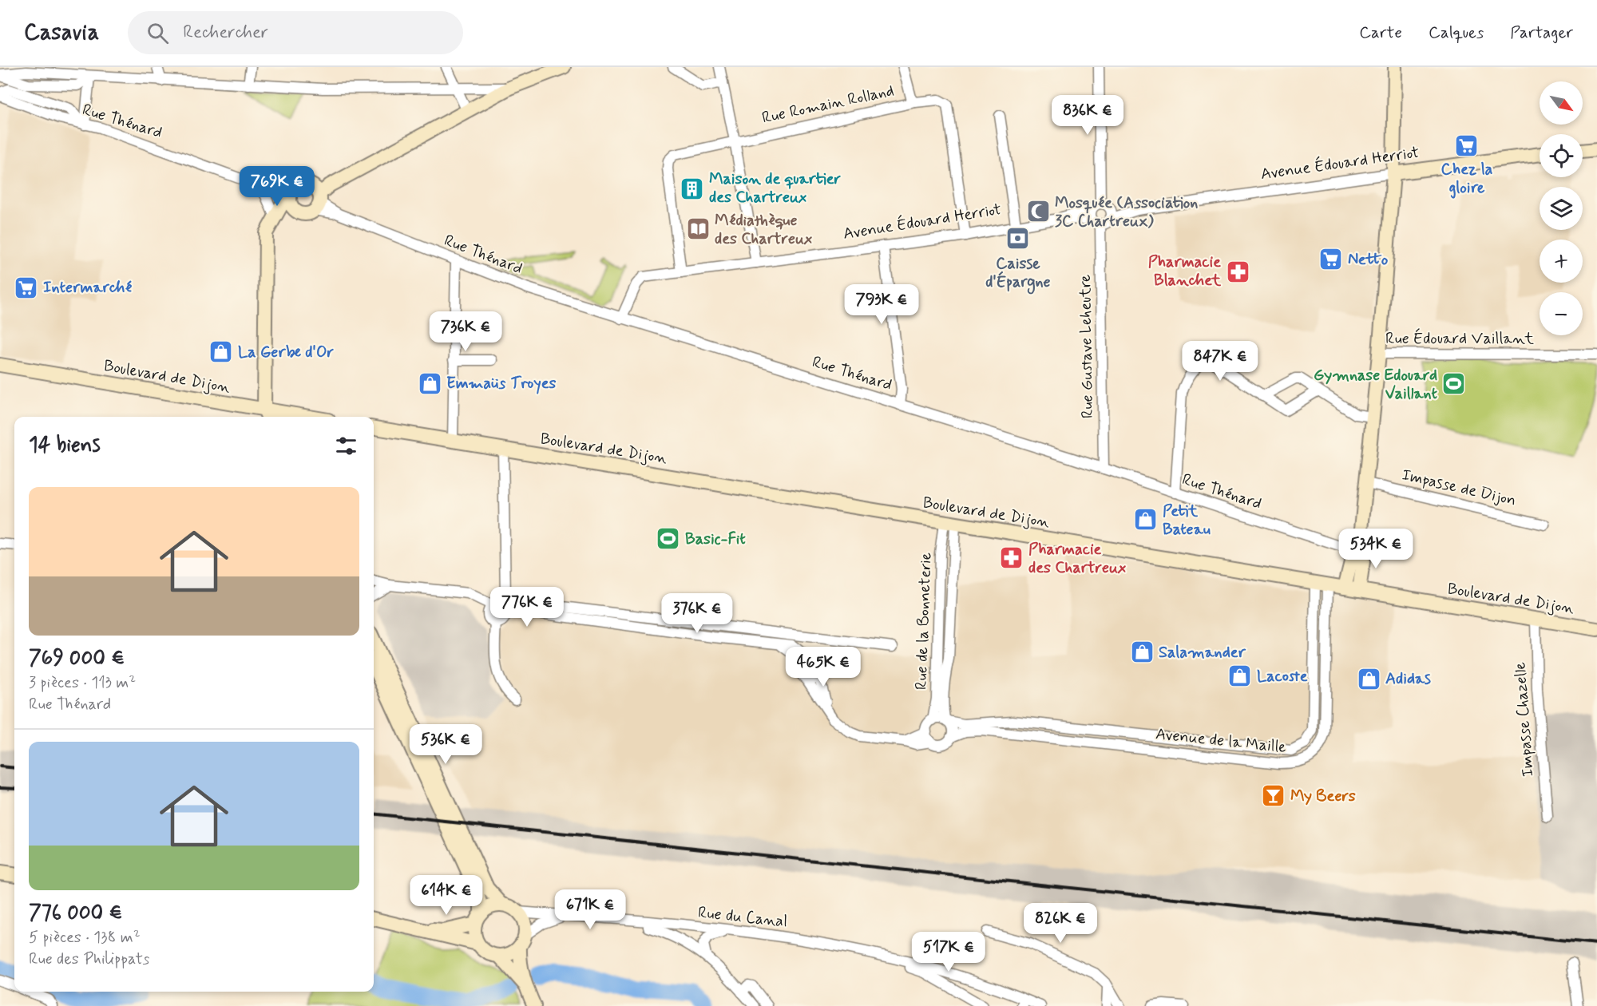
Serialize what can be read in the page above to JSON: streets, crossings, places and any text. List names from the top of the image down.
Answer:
{
  "streets": {
    "street": [
      "Rue Romain Rolland",
      "Rue Thénard",
      "Avenue Édouard Herriot",
      "Rue Édouard Vaillant",
      "Rue Gustave Leheutre",
      "Boulevard de Dijon",
      "Impasse de Dijon",
      "Rue de la Bonneterie",
      "Impasse Chazelle",
      "Avenue de la Maille",
      "Rue du Canal"
    ]
  },
  "crossings": [
    ["Rue Romain Rolland", "Avenue Édouard Herriot"],
    ["Rue Thénard", "Avenue Édouard Herriot"],
    ["Rue Thénard", "Rue Gustave Leheutre"],
    ["Avenue Édouard Herriot", "Rue Gustave Leheutre"],
    ["Boulevard de Dijon", "Rue de la Bonneterie"],
    ["Boulevard de Dijon", "Impasse Chazelle"],
    ["Boulevard de Dijon", "Avenue de la Maille"],
    ["Rue de la Bonneterie", "Avenue de la Maille"]
  ],
  "places": {
    "supermarket": ["Chez la gloire", "Netto", "Intermarché"],
    "building": ["Maison de quartier des Chartreux"],
    "mosque": ["Mosquée (Association 3C Chartreux)"],
    "library": ["Médiathèque des Chartreux"],
    "bank": ["Caisse d'Épargne"],
    "pharmacy": ["Pharmacie Blanchet", "Pharmacie des Chartreux"],
    "shop": [
      "La Gerbe d'Or",
      "Emmaüs Troyes",
      "Petit Bateau",
      "Salamander",
      "Lacoste",
      "Adidas"
    ],
    "sports": ["Gymnase Edouard Vaillant", "Basic-Fit"],
    "bar": ["My Beers"]
  },
  "north": "bottom right",
  "page": {
    "header": "Casavia",
    "search": "Rechercher",
    "nav": ["Carte", "Calques", "Partager"],
    "map_buttons": ["+", "−"],
    "price": [
      "836K €",
      "769K €",
      "793K €",
      "736K €",
      "847K €",
      "534K €",
      "776K €",
      "376K €",
      "465K €",
      "536K €",
      "614K €",
      "671K €",
      "826K €",
      "517K €"
    ],
    "heading": "14 biens",
    "list": [
      {
        "name": "769 000 €",
        "note": "3 pièces · 113 m² · Rue Thénard"
      },
      {
        "name": "776 000 €",
        "note": "5 pièces · 138 m² · Rue des Philippats"
      }
    ]
  }
}
